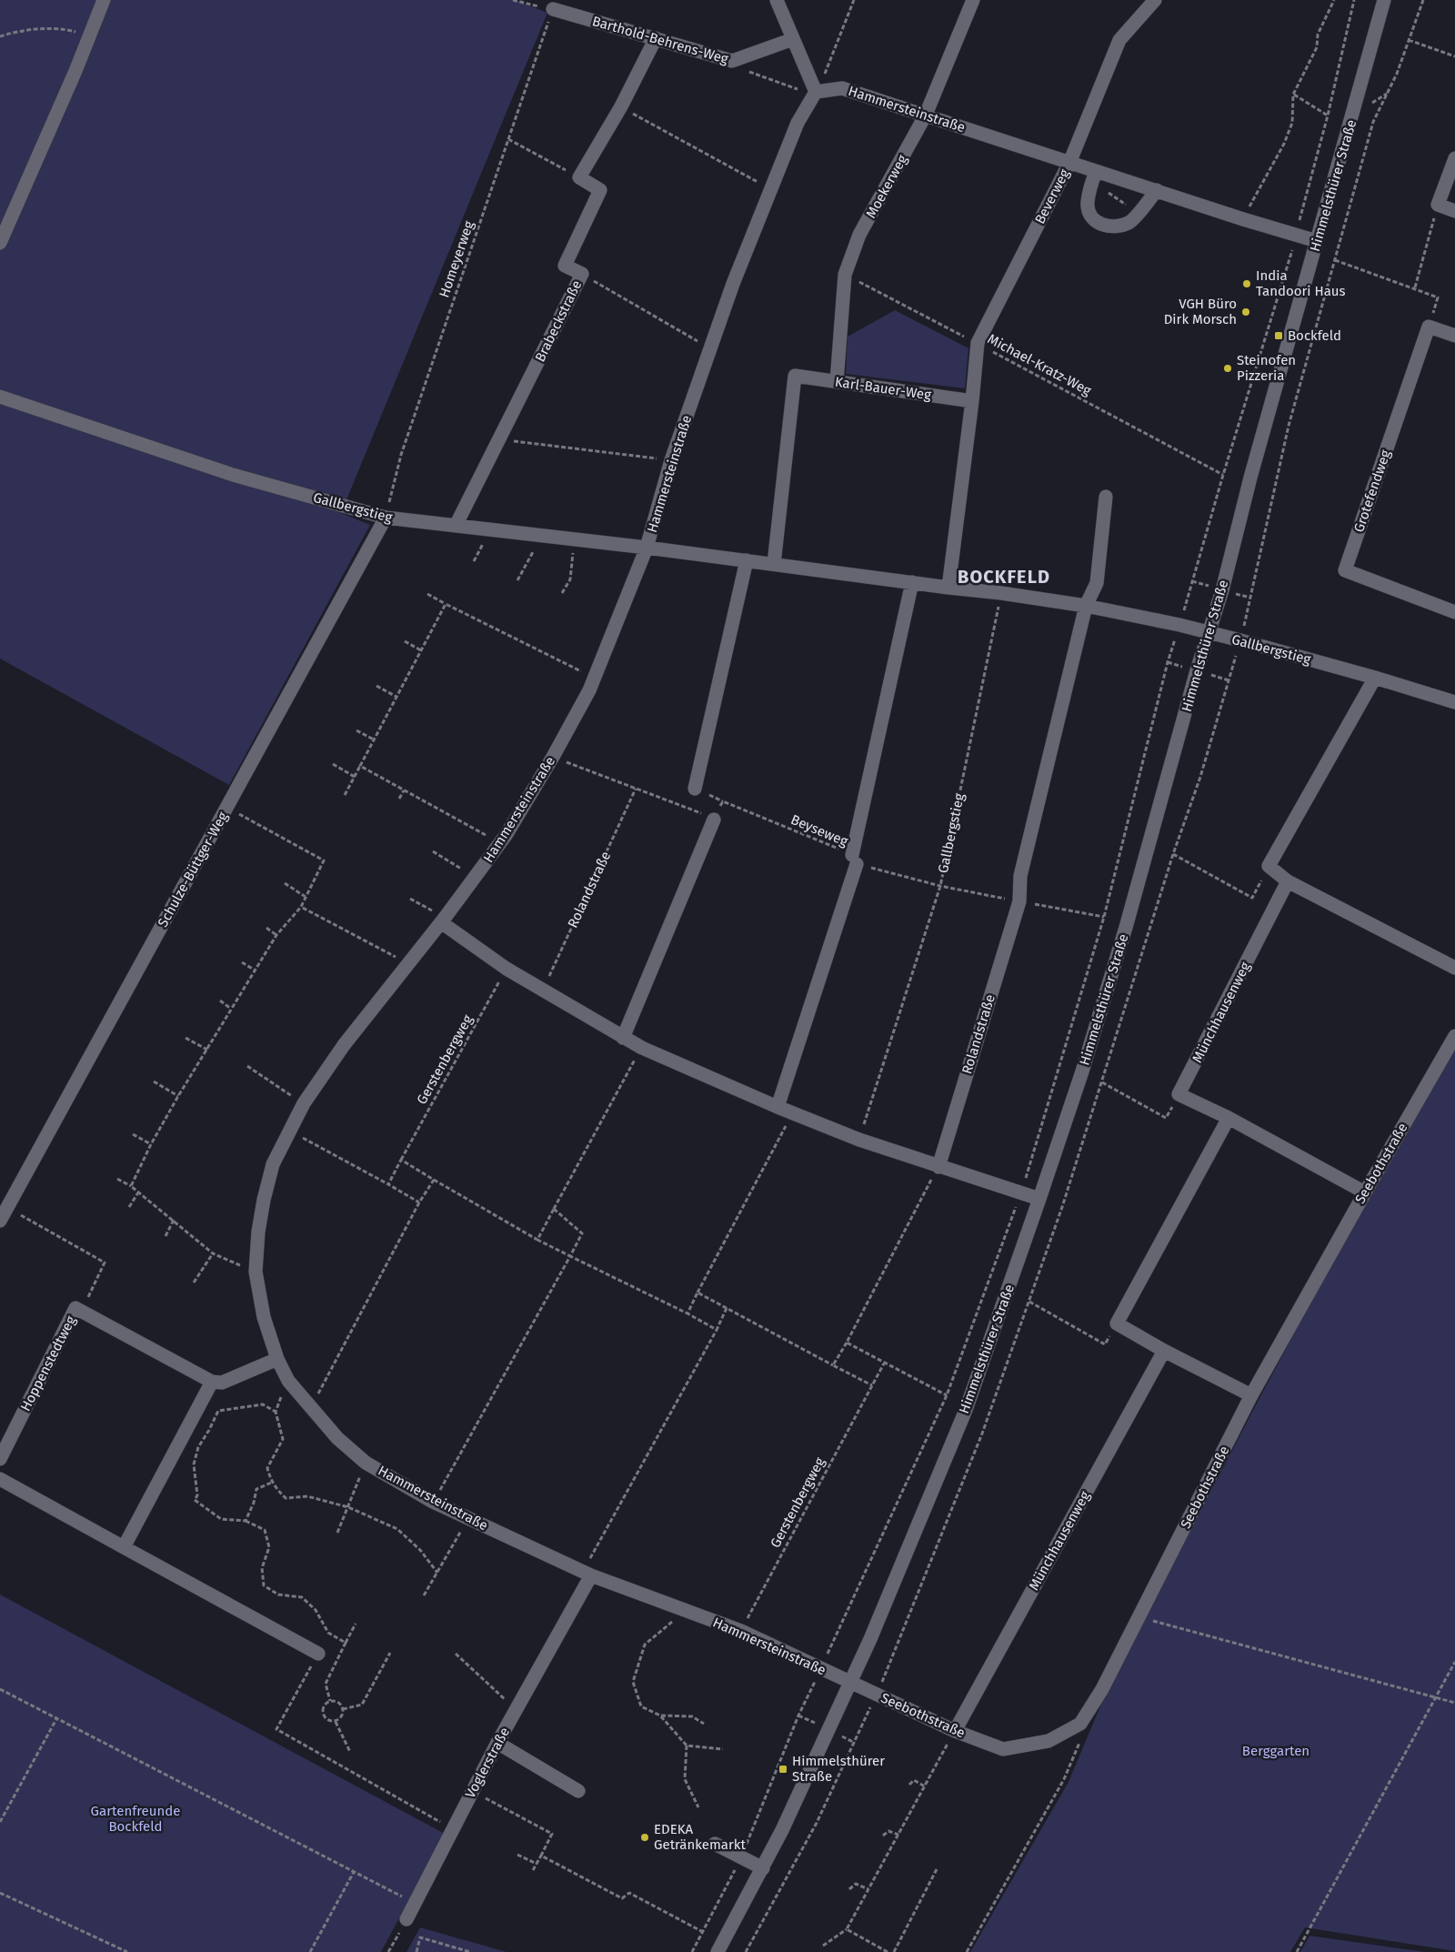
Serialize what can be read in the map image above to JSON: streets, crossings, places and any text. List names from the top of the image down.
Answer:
{
  "streets": {
    "street": [
      "Barthold-Behrens-Weg",
      "Hammersteinstraße",
      "Himmelsthürer Straße",
      "Moekerweg",
      "Beverweg",
      "Brabeckstraße",
      "Karl-Bauer-Weg",
      "Grotefendweg",
      "Gallbergstieg",
      "Schulze-Büttger-Weg",
      "Rolandstraße",
      "Münchhausenweg",
      "Seebothstraße",
      "Hoppenstedtweg",
      "Voglerstraße"
    ],
    "path": [
      "Homeyerweg",
      "Michael-Kratz-Weg",
      "Beyseweg",
      "Gerstenbergweg"
    ]
  },
  "crossings": [
    ["Barthold-Behrens-Weg", "Homeyerweg"],
    ["Hammersteinstraße", "Himmelsthürer Straße"],
    ["Hammersteinstraße", "Moekerweg"],
    ["Hammersteinstraße", "Beverweg"],
    ["Hammersteinstraße", "Gallbergstieg"],
    ["Hammersteinstraße", "Gerstenbergweg"],
    ["Hammersteinstraße", "Seebothstraße"],
    ["Hammersteinstraße", "Voglerstraße"],
    ["Himmelsthürer Straße", "Gallbergstieg"],
    ["Himmelsthürer Straße", "Seebothstraße"],
    ["Moekerweg", "Michael-Kratz-Weg"],
    ["Moekerweg", "Karl-Bauer-Weg"],
    ["Beverweg", "Michael-Kratz-Weg"],
    ["Beverweg", "Karl-Bauer-Weg"],
    ["Homeyerweg", "Gallbergstieg"],
    ["Homeyerweg", "Schulze-Büttger-Weg"],
    ["Brabeckstraße", "Gallbergstieg"],
    ["Karl-Bauer-Weg", "Gallbergstieg"],
    ["Gallbergstieg", "Beyseweg"],
    ["Gallbergstieg", "Schulze-Büttger-Weg"],
    ["Beyseweg", "Rolandstraße"],
    ["Münchhausenweg", "Seebothstraße"]
  ],
  "districts": ["BOCKFELD"],
  "parks": ["Berggarten", "Gartenfreunde Bockfeld"],
  "places": {
    "other": [
      "India Tandoori Haus",
      "VGH Büro Dirk Morsch",
      "Steinofen Pizzeria",
      "EDEKA Getränkemarkt"
    ],
    "transit": ["Bockfeld", "Himmelsthürer Straße"]
  }
}
